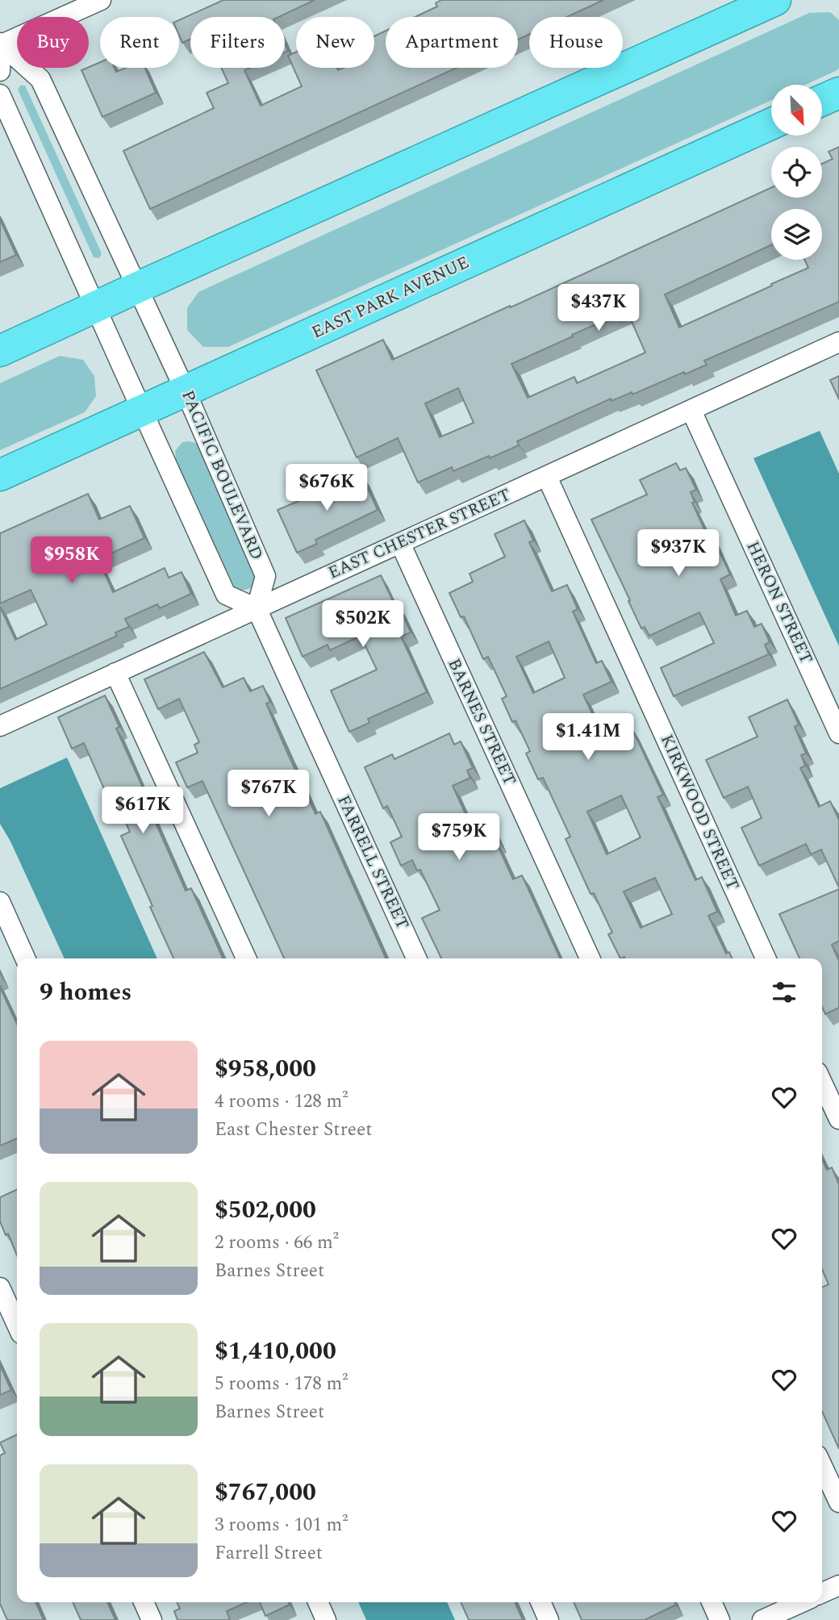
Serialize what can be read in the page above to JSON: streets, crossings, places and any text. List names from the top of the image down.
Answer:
{
  "streets": {
    "highway": ["EAST PARK AVENUE"],
    "street": [
      "PACIFIC BOULEVARD",
      "EAST CHESTER STREET",
      "HERON STREET",
      "BARNES STREET",
      "KIRKWOOD STREET",
      "FARRELL STREET"
    ]
  },
  "crossings": [
    ["EAST PARK AVENUE", "PACIFIC BOULEVARD"],
    ["PACIFIC BOULEVARD", "EAST CHESTER STREET"],
    ["PACIFIC BOULEVARD", "FARRELL STREET"],
    ["EAST CHESTER STREET", "HERON STREET"],
    ["EAST CHESTER STREET", "BARNES STREET"],
    ["EAST CHESTER STREET", "KIRKWOOD STREET"],
    ["EAST CHESTER STREET", "FARRELL STREET"]
  ],
  "north": "bottom right",
  "page": {
    "chip": [
      "Buy",
      "Rent",
      "Filters",
      "New",
      "Apartment",
      "House"
    ],
    "price": [
      "$437K",
      "$676K",
      "$937K",
      "$958K",
      "$502K",
      "$1.41M",
      "$767K",
      "$617K",
      "$759K"
    ],
    "heading": "9 homes",
    "list": [
      {
        "name": "$958,000",
        "note": "4 rooms · 128 m² · East Chester Street"
      },
      {
        "name": "$502,000",
        "note": "2 rooms · 66 m² · Barnes Street"
      },
      {
        "name": "$1,410,000",
        "note": "5 rooms · 178 m² · Barnes Street"
      },
      {
        "name": "$767,000",
        "note": "3 rooms · 101 m² · Farrell Street"
      }
    ]
  }
}
